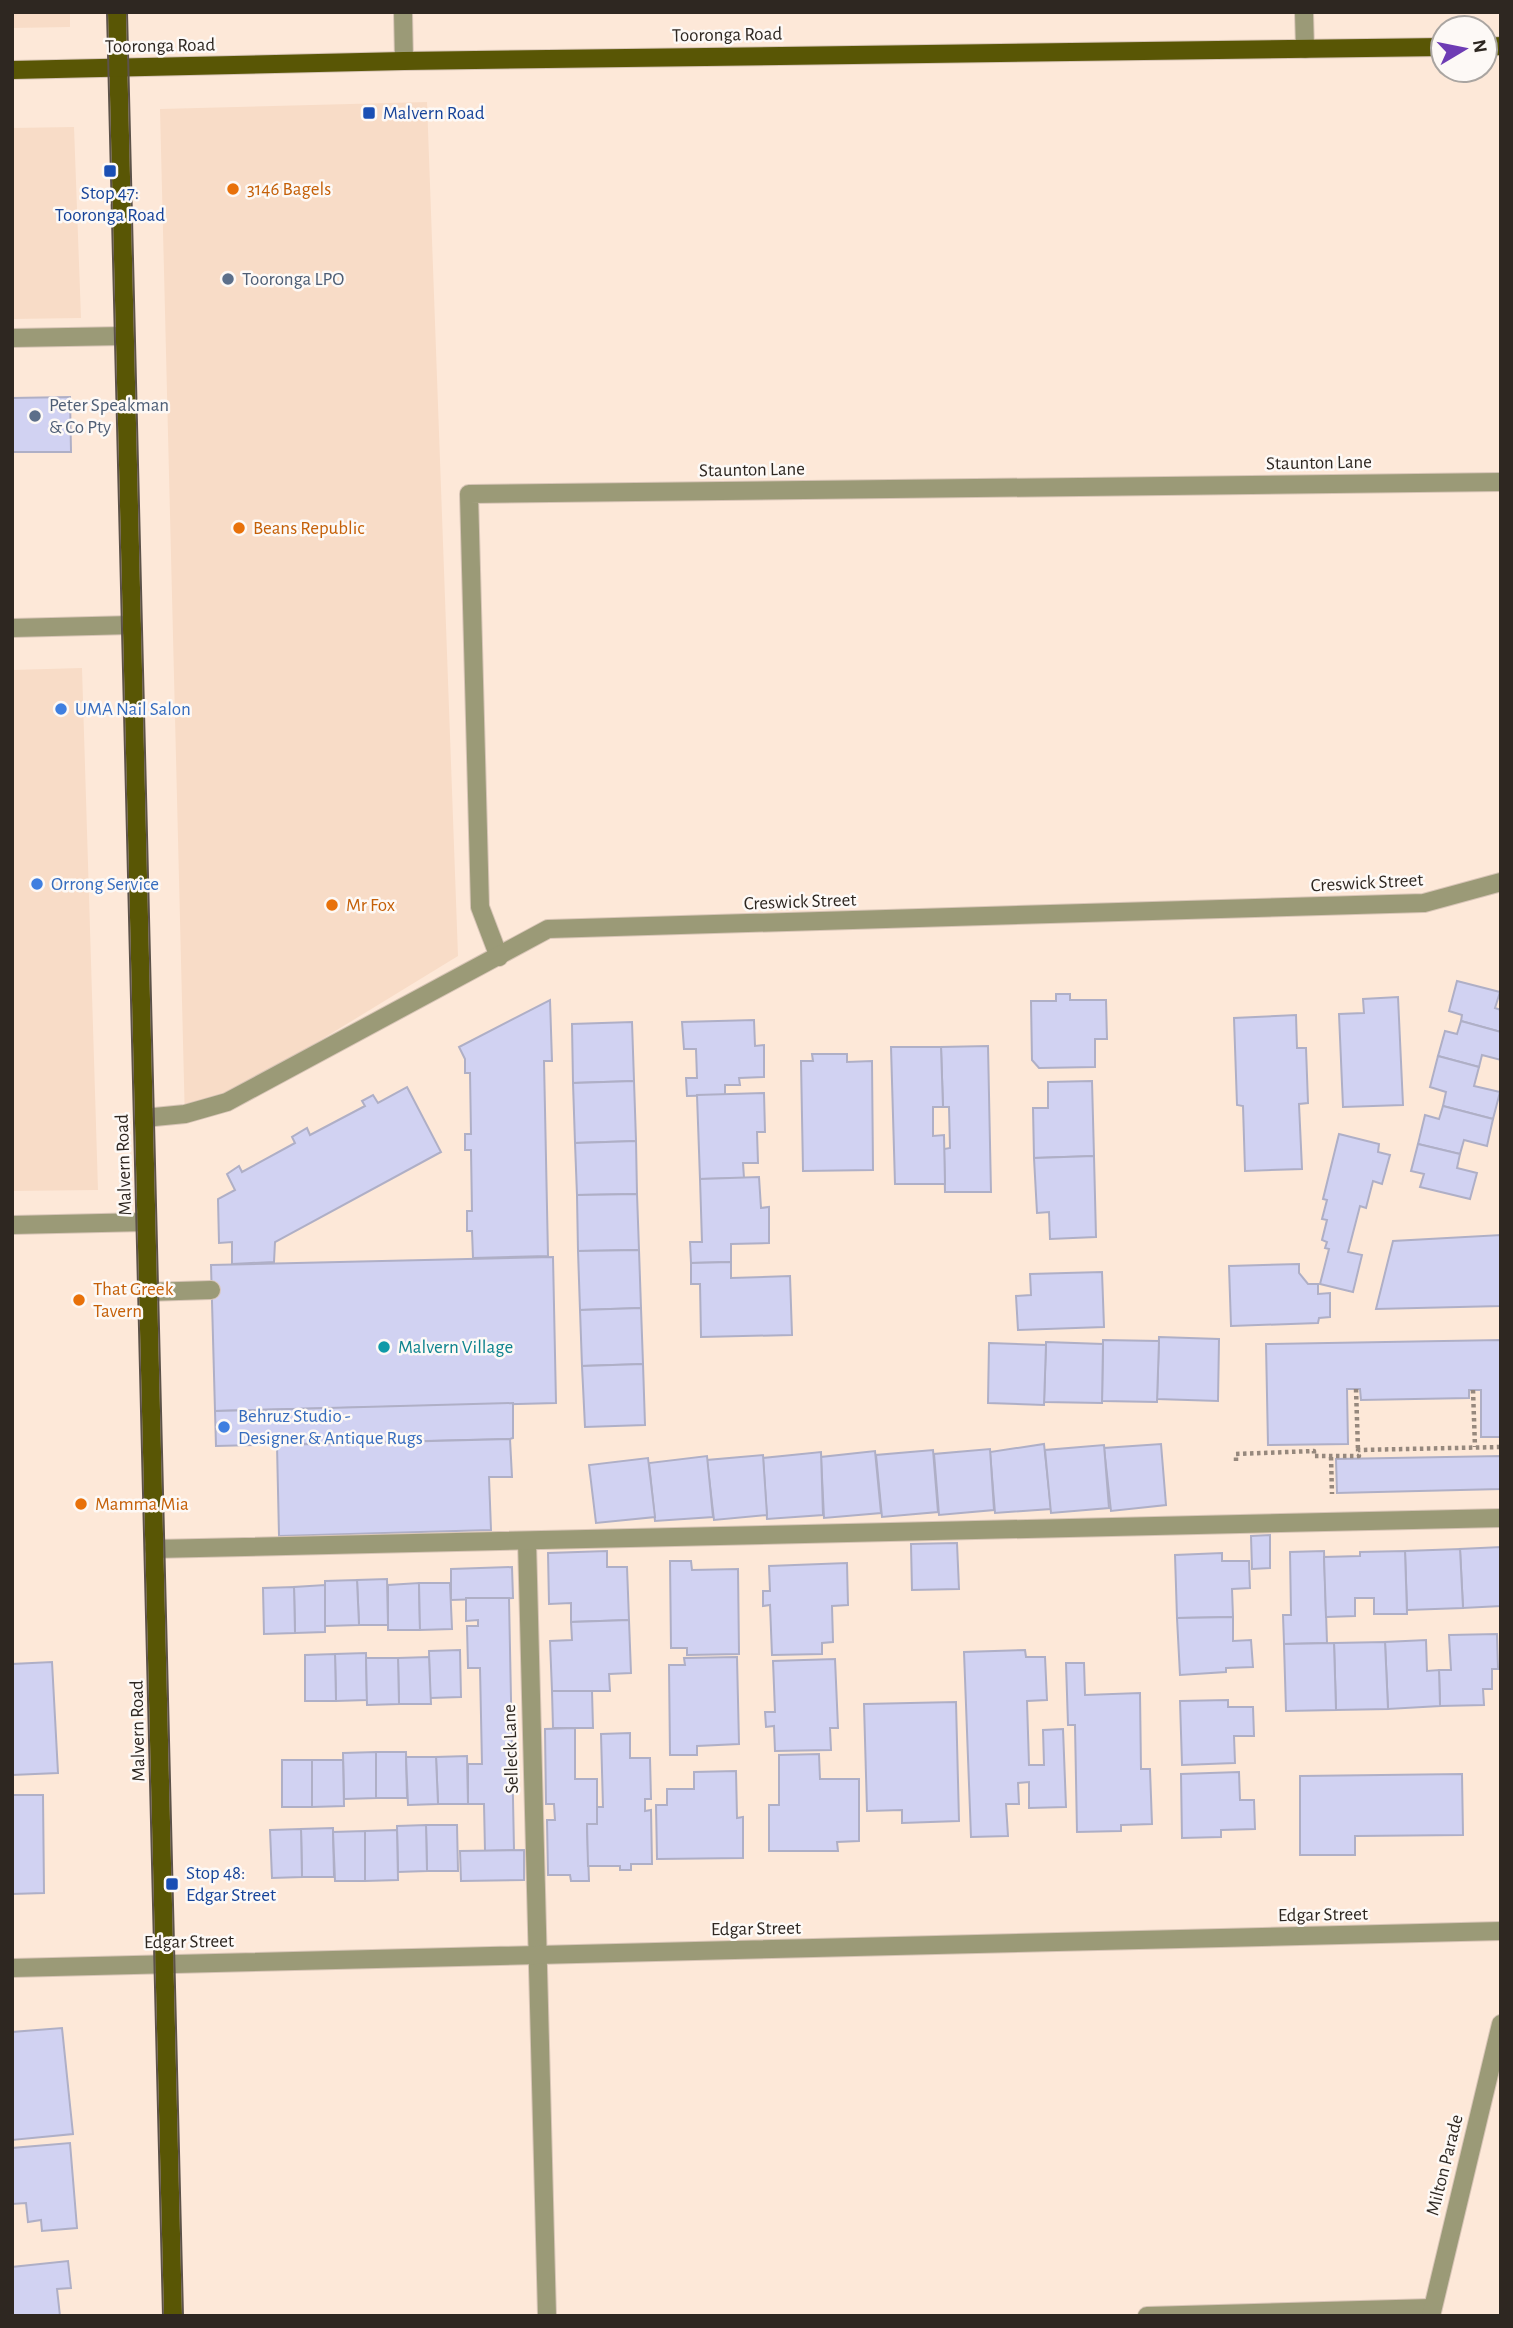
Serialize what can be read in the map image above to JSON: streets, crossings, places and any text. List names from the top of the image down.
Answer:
{
  "streets": {
    "main road": ["Tooronga Road", "Malvern Road"],
    "street": [
      "Staunton Lane",
      "Creswick Street",
      "Selleck Lane",
      "Edgar Street",
      "Milton Parade"
    ]
  },
  "crossings": [
    ["Tooronga Road", "Malvern Road"],
    ["Staunton Lane", "Creswick Street"],
    ["Creswick Street", "Malvern Road"],
    ["Malvern Road", "Edgar Street"],
    ["Selleck Lane", "Edgar Street"]
  ],
  "places": {
    "transit": ["Malvern Road", "Stop 47: Tooronga Road", "Stop 48: Edgar Street"],
    "other": [
      "3146 Bagels",
      "Tooronga LPO",
      "Peter Speakman & Co Pty",
      "Beans Republic",
      "UMA Nail Salon",
      "Orrong Service",
      "Mr Fox",
      "That Greek Tavern",
      "Malvern Village",
      "Behruz Studio - Designer & Antique Rugs",
      "Mamma Mia"
    ]
  },
  "north": "right"
}
